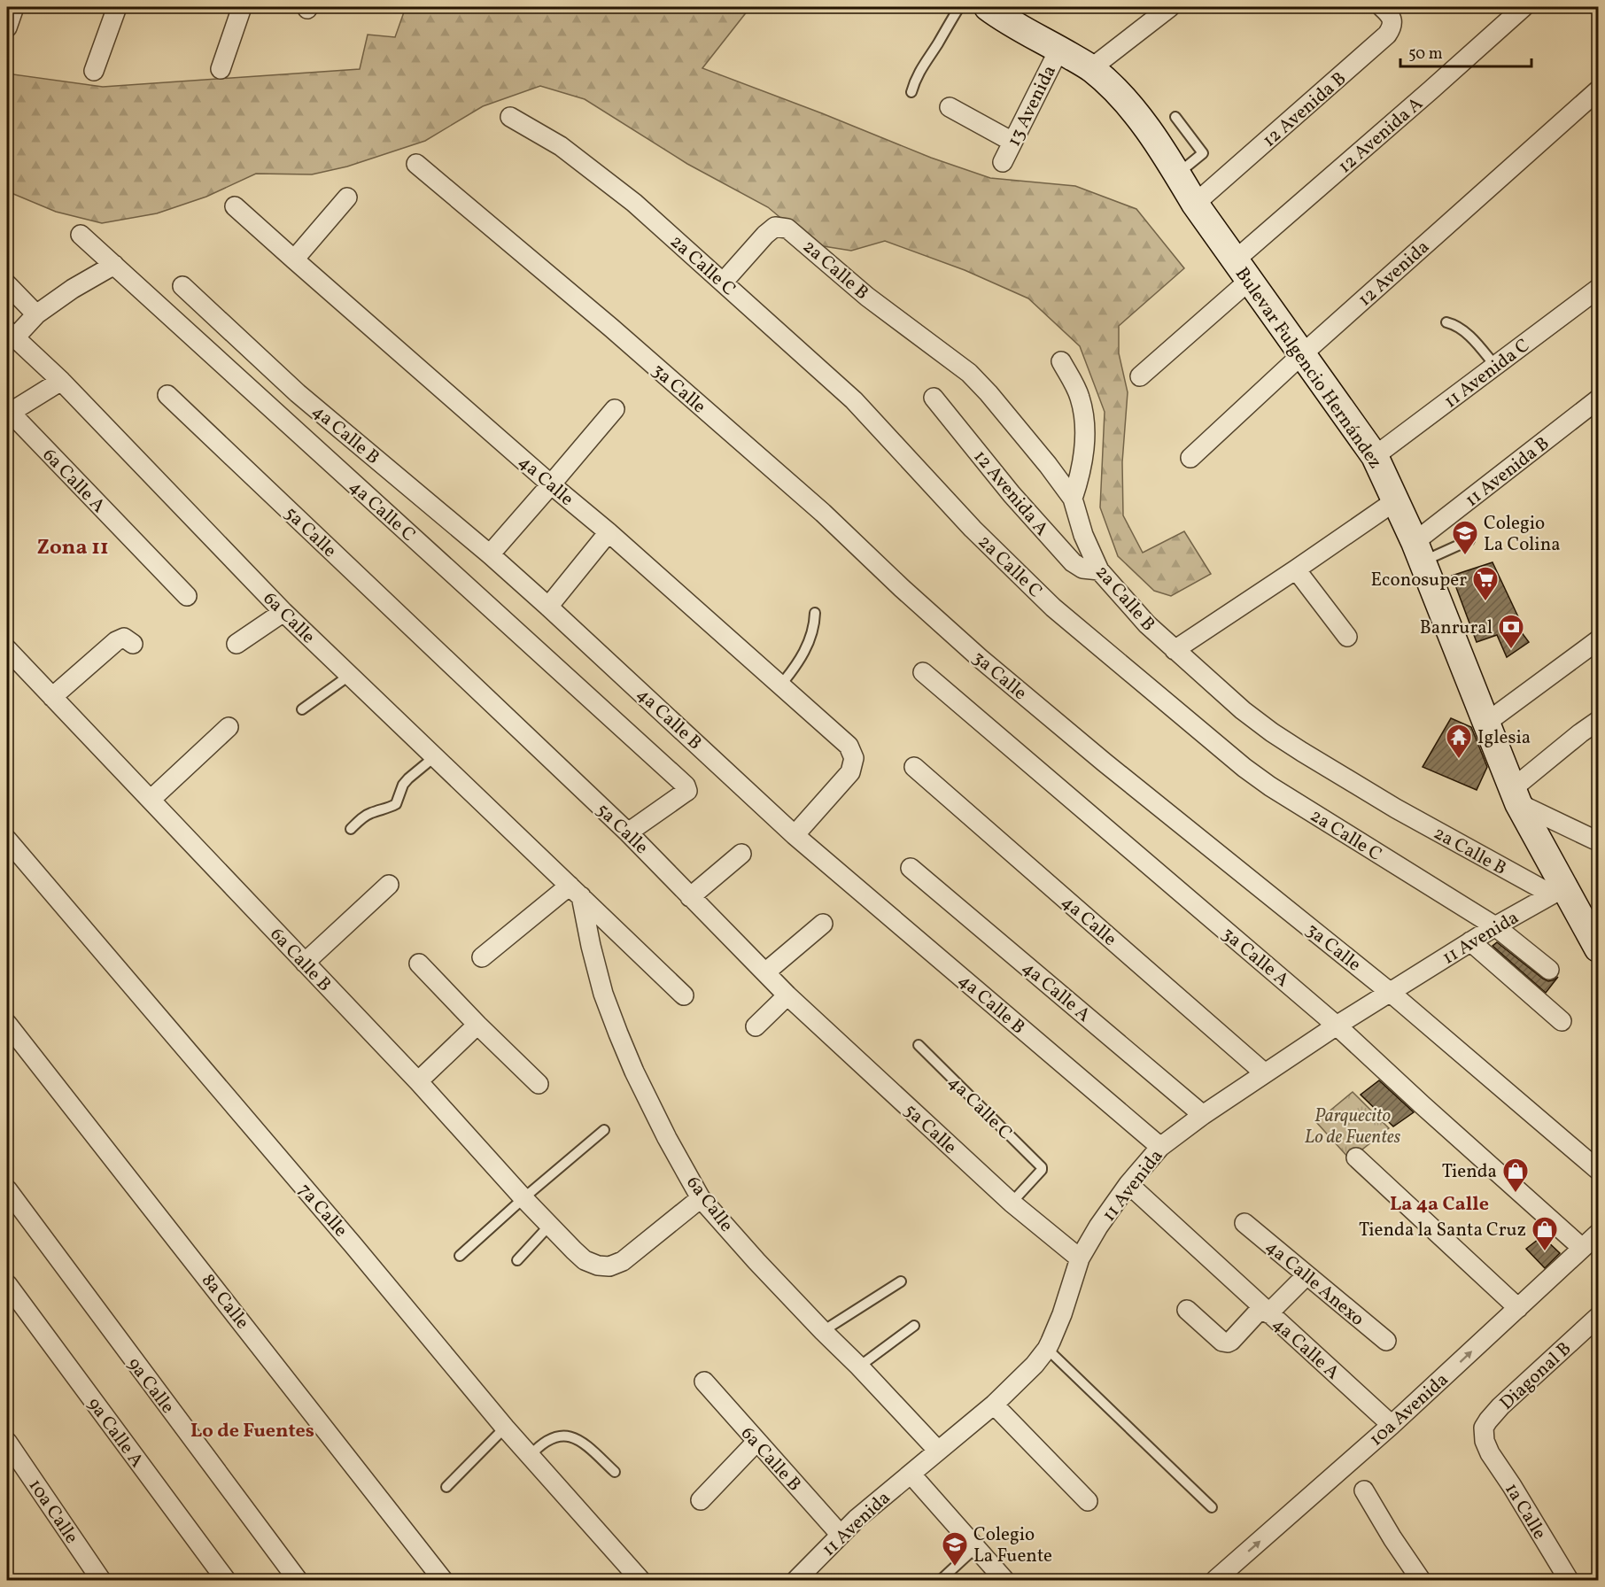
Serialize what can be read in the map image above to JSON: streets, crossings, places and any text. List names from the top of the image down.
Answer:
{
  "streets": {
    "street": [
      "13 Avenida",
      "12 Avenida B",
      "12 Avenida A",
      "2a Calle C",
      "2a Calle B",
      "12 Avenida",
      "Bulevar Fulgencio Hernández",
      "11 Avenida C",
      "3a Calle",
      "4a Calle B",
      "11 Avenida B",
      "6a Calle A",
      "4a Calle",
      "4a Calle C",
      "5a Calle",
      "6a Calle",
      "11 Avenida",
      "3a Calle A",
      "6a Calle B",
      "4a Calle A",
      "7a Calle",
      "4a Calle Anexo",
      "8a Calle",
      "Diagonal B",
      "9a Calle",
      "10a Avenida",
      "9a Calle A",
      "10a Calle",
      "1a Calle"
    ]
  },
  "crossings": [
    ["13 Avenida", "Bulevar Fulgencio Hernández"],
    ["12 Avenida B", "Bulevar Fulgencio Hernández"],
    ["12 Avenida A", "2a Calle B"],
    ["12 Avenida A", "Bulevar Fulgencio Hernández"],
    ["2a Calle C", "2a Calle B"],
    ["2a Calle C", "11 Avenida"],
    ["2a Calle B", "Bulevar Fulgencio Hernández"],
    ["2a Calle B", "11 Avenida"],
    ["12 Avenida", "Bulevar Fulgencio Hernández"],
    ["Bulevar Fulgencio Hernández", "11 Avenida C"],
    ["Bulevar Fulgencio Hernández", "11 Avenida B"],
    ["Bulevar Fulgencio Hernández", "11 Avenida"],
    ["3a Calle", "11 Avenida"],
    ["4a Calle B", "4a Calle"],
    ["4a Calle B", "11 Avenida"],
    ["4a Calle", "11 Avenida"],
    ["4a Calle C", "5a Calle"],
    ["5a Calle", "11 Avenida"],
    ["6a Calle", "11 Avenida"],
    ["6a Calle", "6a Calle B"],
    ["11 Avenida", "3a Calle A"],
    ["11 Avenida", "6a Calle B"],
    ["11 Avenida", "4a Calle A"],
    ["3a Calle A", "10a Avenida"],
    ["4a Calle A", "10a Avenida"],
    ["Diagonal B", "1a Calle"]
  ],
  "one_way": ["10a Avenida"],
  "districts": ["Zona 11", "La 4a Calle", "Lo de Fuentes"],
  "parks": ["Parquecito Lo de Fuentes"],
  "places": {
    "school or university": ["Colegio La Colina", "Colegio La Fuente"],
    "supermarket": ["Econosuper"],
    "bank": ["Banrural"],
    "temple": ["Iglesia"],
    "shop": ["Tienda", "Tienda la Santa Cruz"]
  },
  "scale_bar": "50 m"
}
